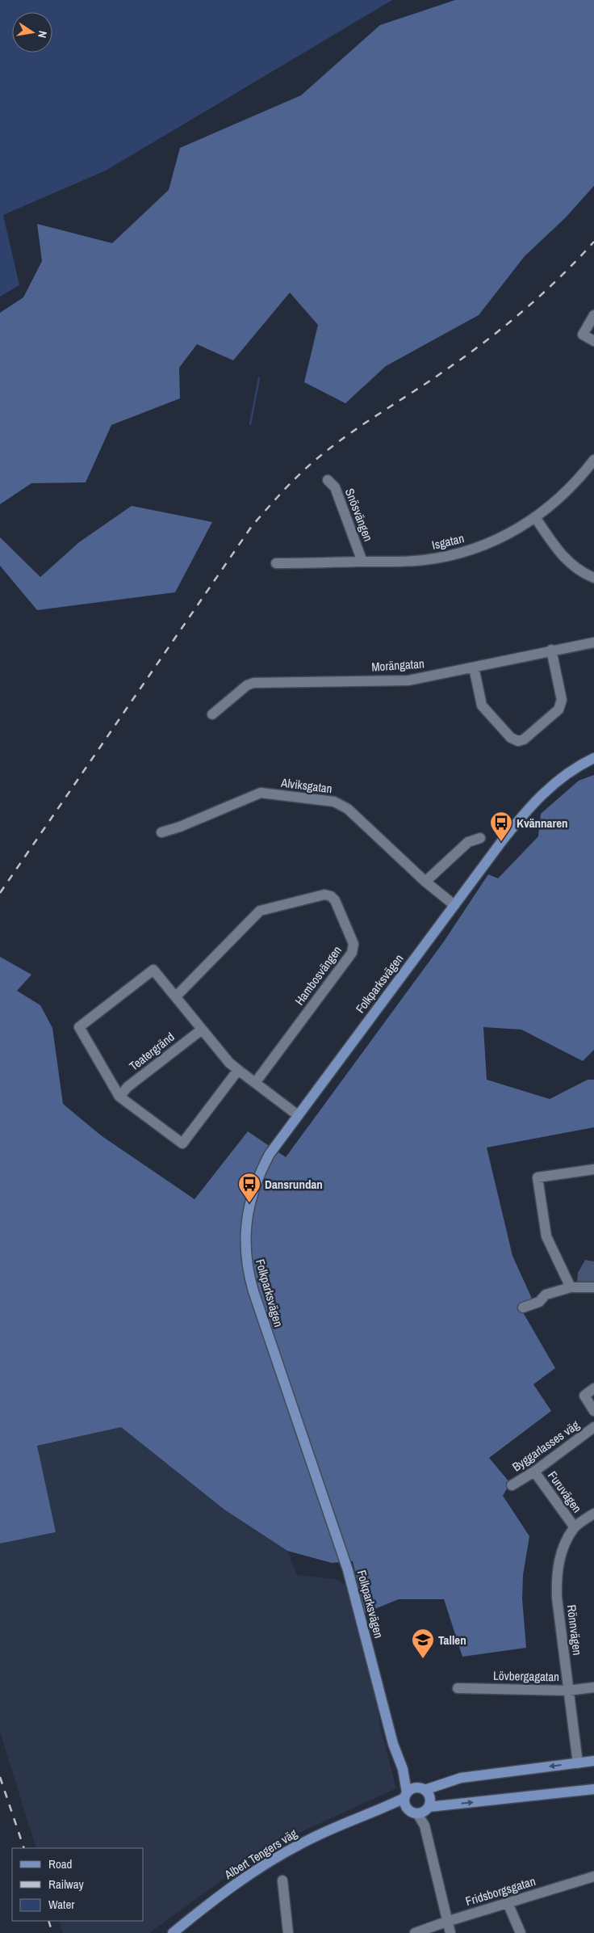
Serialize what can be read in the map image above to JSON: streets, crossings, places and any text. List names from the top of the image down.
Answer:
{
  "streets": {
    "main road": ["Folkparksvägen", "Albert Tengers väg"],
    "street": [
      "Snösvängen",
      "Isgatan",
      "Morängatan",
      "Alviksgatan",
      "Hambosvängen",
      "Teatergränd",
      "Byggarlasses väg",
      "Furuvägen",
      "Rönnvägen",
      "Lövbergagatan",
      "Fridsborgsgatan"
    ]
  },
  "crossings": [
    ["Snösvängen", "Isgatan"],
    ["Alviksgatan", "Folkparksvägen"],
    ["Folkparksvägen", "Albert Tengers väg"],
    ["Byggarlasses väg", "Furuvägen"],
    ["Furuvägen", "Rönnvägen"],
    ["Rönnvägen", "Lövbergagatan"]
  ],
  "places": {
    "bus stop": ["Kvännaren", "Dansrundan"],
    "school or university": ["Tallen"]
  },
  "legend": ["Road", "Railway", "Water"],
  "north": "right"
}
